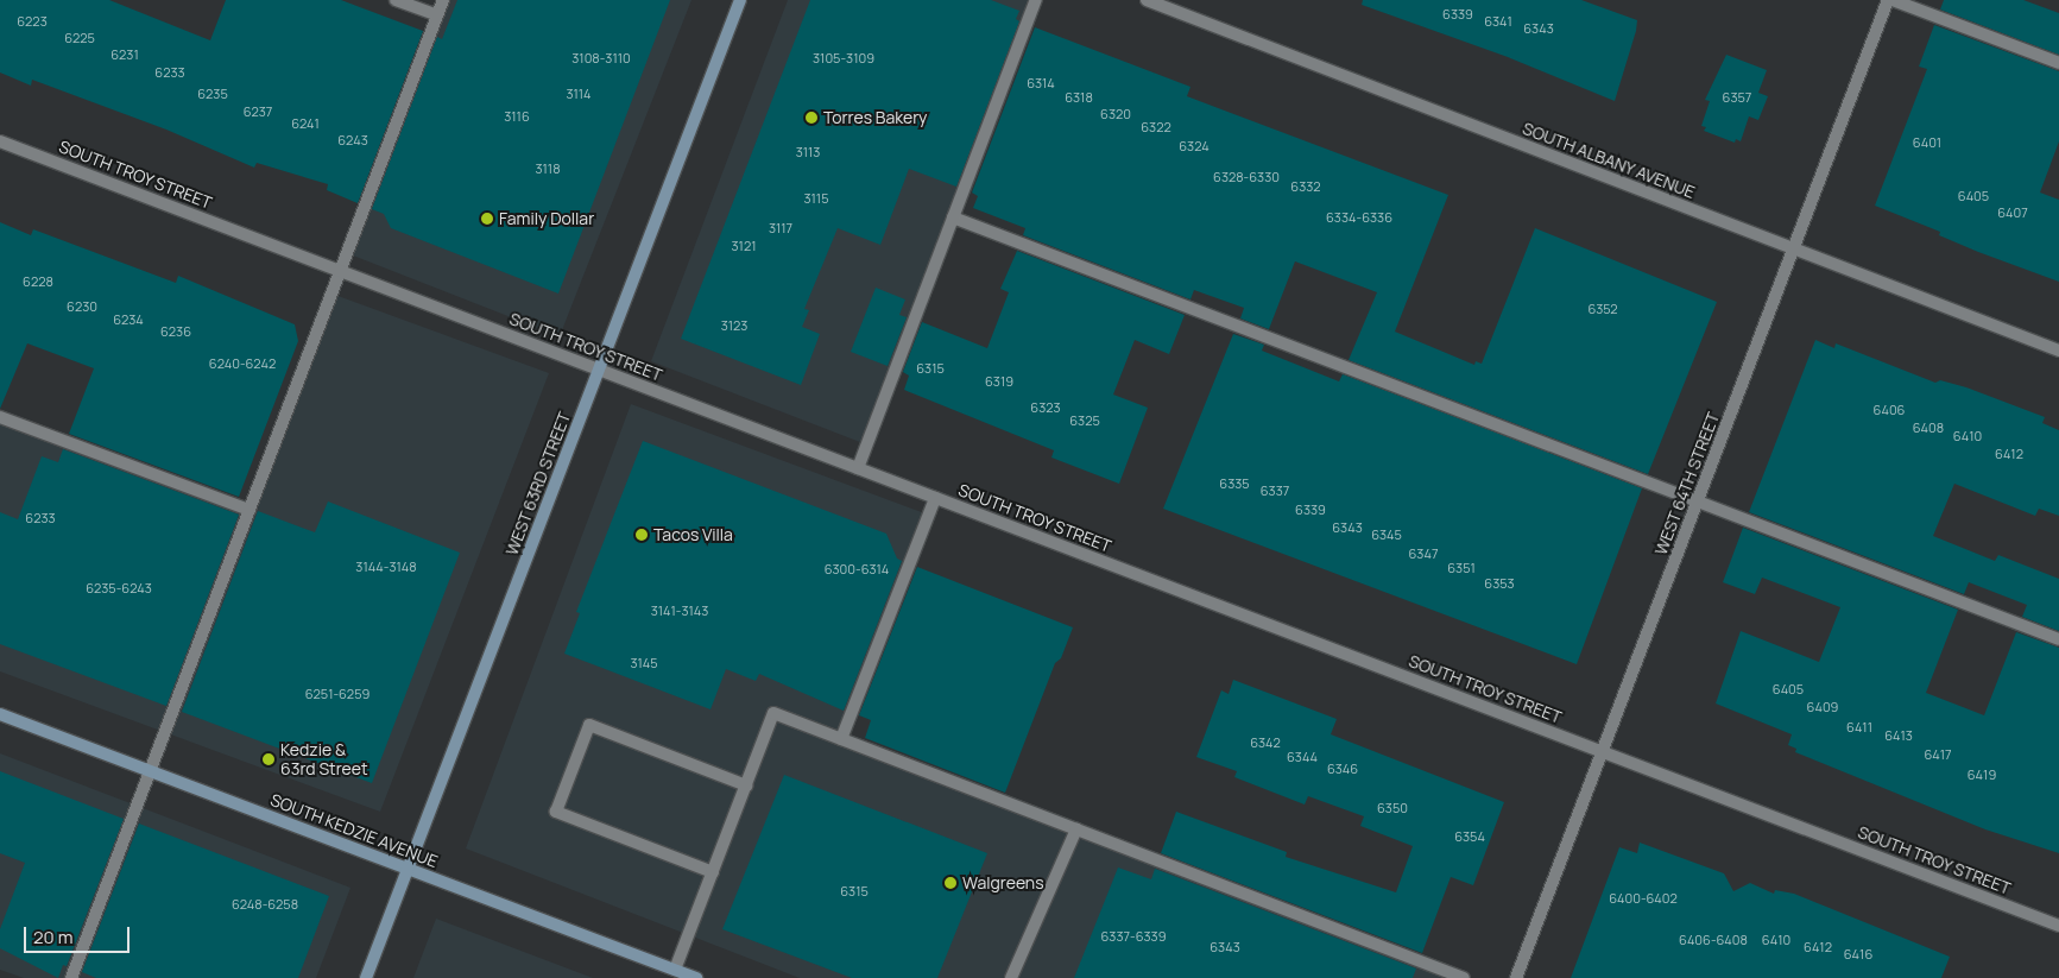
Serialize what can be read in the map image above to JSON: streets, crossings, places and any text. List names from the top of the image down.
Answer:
{
  "streets": {
    "main road": ["WEST 63RD STREET", "SOUTH KEDZIE AVENUE"],
    "street": ["SOUTH ALBANY AVENUE", "SOUTH TROY STREET", "WEST 64TH STREET"]
  },
  "crossings": [
    ["SOUTH ALBANY AVENUE", "WEST 64TH STREET"],
    ["SOUTH TROY STREET", "WEST 63RD STREET"],
    ["SOUTH TROY STREET", "WEST 64TH STREET"],
    ["WEST 63RD STREET", "SOUTH KEDZIE AVENUE"]
  ],
  "places": [
    "Torres Bakery",
    "Family Dollar",
    "Tacos Villa",
    "Kedzie & 63rd Street",
    "Walgreens"
  ],
  "house_numbers": [
    "6339",
    "6223",
    "6341",
    "6343",
    "6225",
    "6231",
    "3108-3110",
    "3105-3109",
    "6233",
    "6314",
    "6235",
    "3114",
    "6318",
    "6357",
    "6237",
    "6320",
    "3116",
    "6241",
    "6322",
    "6243",
    "6401",
    "6324",
    "3113",
    "3118",
    "6328-6330",
    "6332",
    "6405",
    "3115",
    "6407",
    "6334-6336",
    "3117",
    "3121",
    "6228",
    "6230",
    "6352",
    "6234",
    "3123",
    "6236",
    "6240-6242",
    "6315",
    "6319",
    "6323",
    "6406",
    "6325",
    "6408",
    "6410",
    "6412",
    "6335",
    "6337",
    "6339",
    "6233",
    "6343",
    "6345",
    "6347",
    "3144-3148",
    "6351",
    "6300-6314",
    "6353",
    "6235-6243",
    "3141-3143",
    "3145",
    "6405",
    "6251-6259",
    "6409",
    "6411",
    "6413",
    "6342",
    "6417",
    "6344",
    "6346",
    "6419",
    "6350",
    "6354",
    "6315",
    "6400-6402",
    "6248-6258",
    "6337-6339",
    "6406-6408",
    "6410",
    "6343",
    "6412",
    "6416"
  ],
  "scale_bar": "20 m"
}
